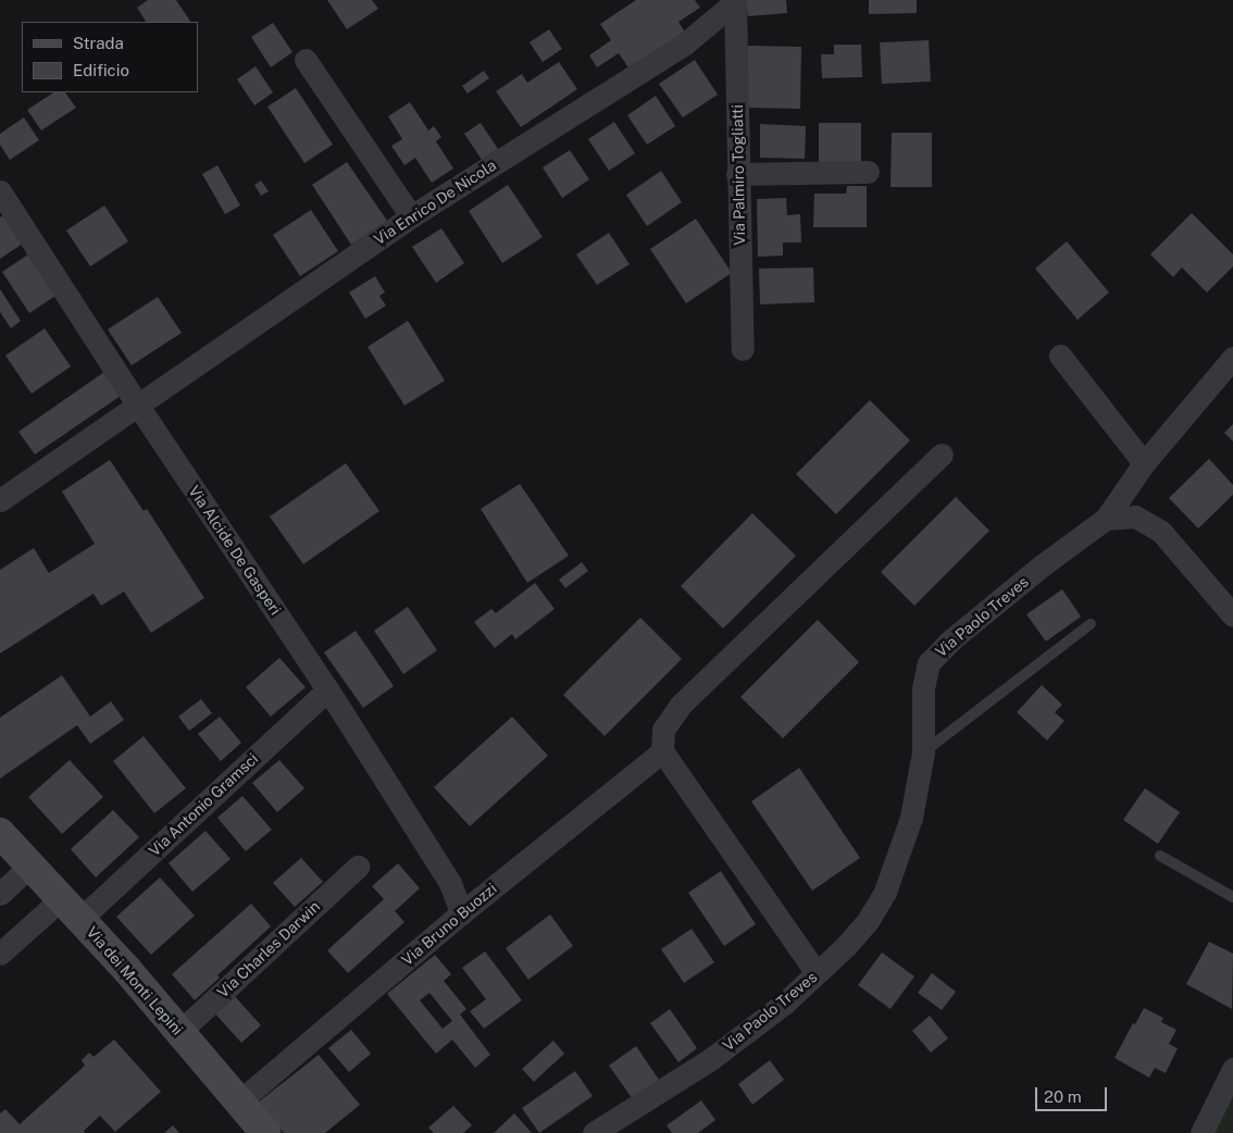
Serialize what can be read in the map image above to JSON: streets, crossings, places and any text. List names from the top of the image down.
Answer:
{
  "streets": {
    "street": [
      "Via Palmiro Togliatti",
      "Via Enrico De Nicola",
      "Via Alcide De Gasperi",
      "Via Paolo Treves",
      "Via Antonio Gramsci",
      "Via Bruno Buozzi",
      "Via Charles Darwin",
      "Via dei Monti Lepini"
    ]
  },
  "crossings": [
    ["Via Palmiro Togliatti", "Via Enrico De Nicola"],
    ["Via Enrico De Nicola", "Via Alcide De Gasperi"],
    ["Via Alcide De Gasperi", "Via Antonio Gramsci"],
    ["Via Alcide De Gasperi", "Via Bruno Buozzi"],
    ["Via Antonio Gramsci", "Via dei Monti Lepini"],
    ["Via Bruno Buozzi", "Via dei Monti Lepini"],
    ["Via Charles Darwin", "Via dei Monti Lepini"]
  ],
  "legend": ["Strada", "Edificio"],
  "scale_bar": "20 m"
}
